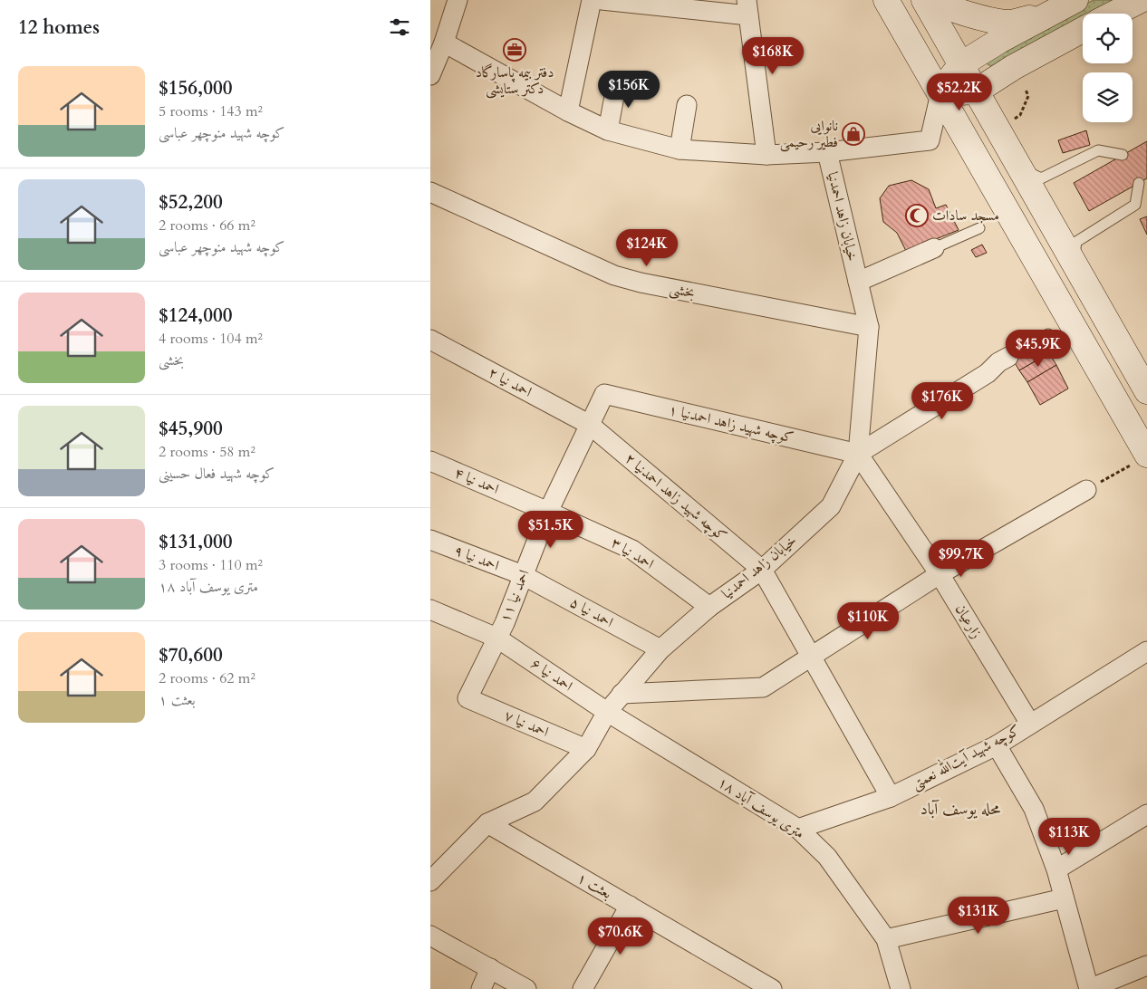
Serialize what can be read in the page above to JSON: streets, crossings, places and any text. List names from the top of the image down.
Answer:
{
  "streets": {
    "street": [
      "خیابان زاهد احمدنیا",
      "بخشی",
      "احمد نیا ۲",
      "کوچه شهید زاهد احمدنیا ۱",
      "احمد نیا ۴",
      "کوچه شهید زاهد احمدنیا ۲",
      "احمد نیا ۳",
      "احمد نیا ۹",
      "احمد نیا ۱۱",
      "احمد نیا ۵",
      "زارعیان",
      "احمد نیا ۶",
      "احمد نیا ۷",
      "کوچه شهید آیت‌الله نعمتی",
      "۱۸ متری یوسف آباد",
      "بعثت ۱"
    ]
  },
  "crossings": [
    ["خیابان زاهد احمدنیا", "بخشی"],
    ["خیابان زاهد احمدنیا", "کوچه شهید زاهد احمدنیا ۱"],
    ["خیابان زاهد احمدنیا", "کوچه شهید زاهد احمدنیا ۲"],
    ["خیابان زاهد احمدنیا", "احمد نیا ۳"],
    ["خیابان زاهد احمدنیا", "احمد نیا ۵"],
    ["خیابان زاهد احمدنیا", "زارعیان"],
    ["خیابان زاهد احمدنیا", "احمد نیا ۶"],
    ["خیابان زاهد احمدنیا", "احمد نیا ۷"],
    ["خیابان زاهد احمدنیا", "۱۸ متری یوسف آباد"],
    ["خیابان زاهد احمدنیا", "بعثت ۱"],
    ["احمد نیا ۲", "کوچه شهید زاهد احمدنیا ۲"],
    ["احمد نیا ۲", "احمد نیا ۱۱"],
    ["کوچه شهید زاهد احمدنیا ۱", "احمد نیا ۱۱"],
    ["کوچه شهید زاهد احمدنیا ۱", "زارعیان"],
    ["احمد نیا ۴", "احمد نیا ۳"],
    ["احمد نیا ۴", "احمد نیا ۱۱"],
    ["کوچه شهید زاهد احمدنیا ۲", "احمد نیا ۱۱"],
    ["احمد نیا ۳", "احمد نیا ۱۱"],
    ["احمد نیا ۹", "احمد نیا ۱۱"],
    ["احمد نیا ۹", "احمد نیا ۵"],
    ["احمد نیا ۱۱", "احمد نیا ۵"],
    ["احمد نیا ۱۱", "احمد نیا ۶"],
    ["احمد نیا ۱۱", "احمد نیا ۷"],
    ["زارعیان", "کوچه شهید آیت‌الله نعمتی"],
    ["احمد نیا ۶", "۱۸ متری یوسف آباد"],
    ["کوچه شهید آیت‌الله نعمتی", "۱۸ متری یوسف آباد"]
  ],
  "districts": ["محله یوسف آباد"],
  "places": {
    "office": ["دفتر بیمه پاسارگاد دکتر ستایشی"],
    "shop": ["نانوایی فطیر رحیمی"],
    "mosque": ["مسجد سادات"]
  },
  "page": {
    "heading": "12 homes",
    "price": [
      "$168K",
      "$156K",
      "$52.2K",
      "$124K",
      "$45.9K",
      "$176K",
      "$51.5K",
      "$99.7K",
      "$110K",
      "$113K",
      "$131K",
      "$70.6K"
    ],
    "list": [
      {
        "name": "$156,000",
        "note": "5 rooms · 143 m² · کوچه شهید منوچهر عباسی"
      },
      {
        "name": "$52,200",
        "note": "2 rooms · 66 m² · کوچه شهید منوچهر عباسی"
      },
      {
        "name": "$124,000",
        "note": "4 rooms · 104 m² · بخشی"
      },
      {
        "name": "$45,900",
        "note": "2 rooms · 58 m² · کوچه شهید فعال حسینی"
      },
      {
        "name": "$131,000",
        "note": "3 rooms · 110 m² · ۱۸ متری یوسف آباد"
      },
      {
        "name": "$70,600",
        "note": "2 rooms · 62 m² · بعثت ۱"
      }
    ]
  }
}
